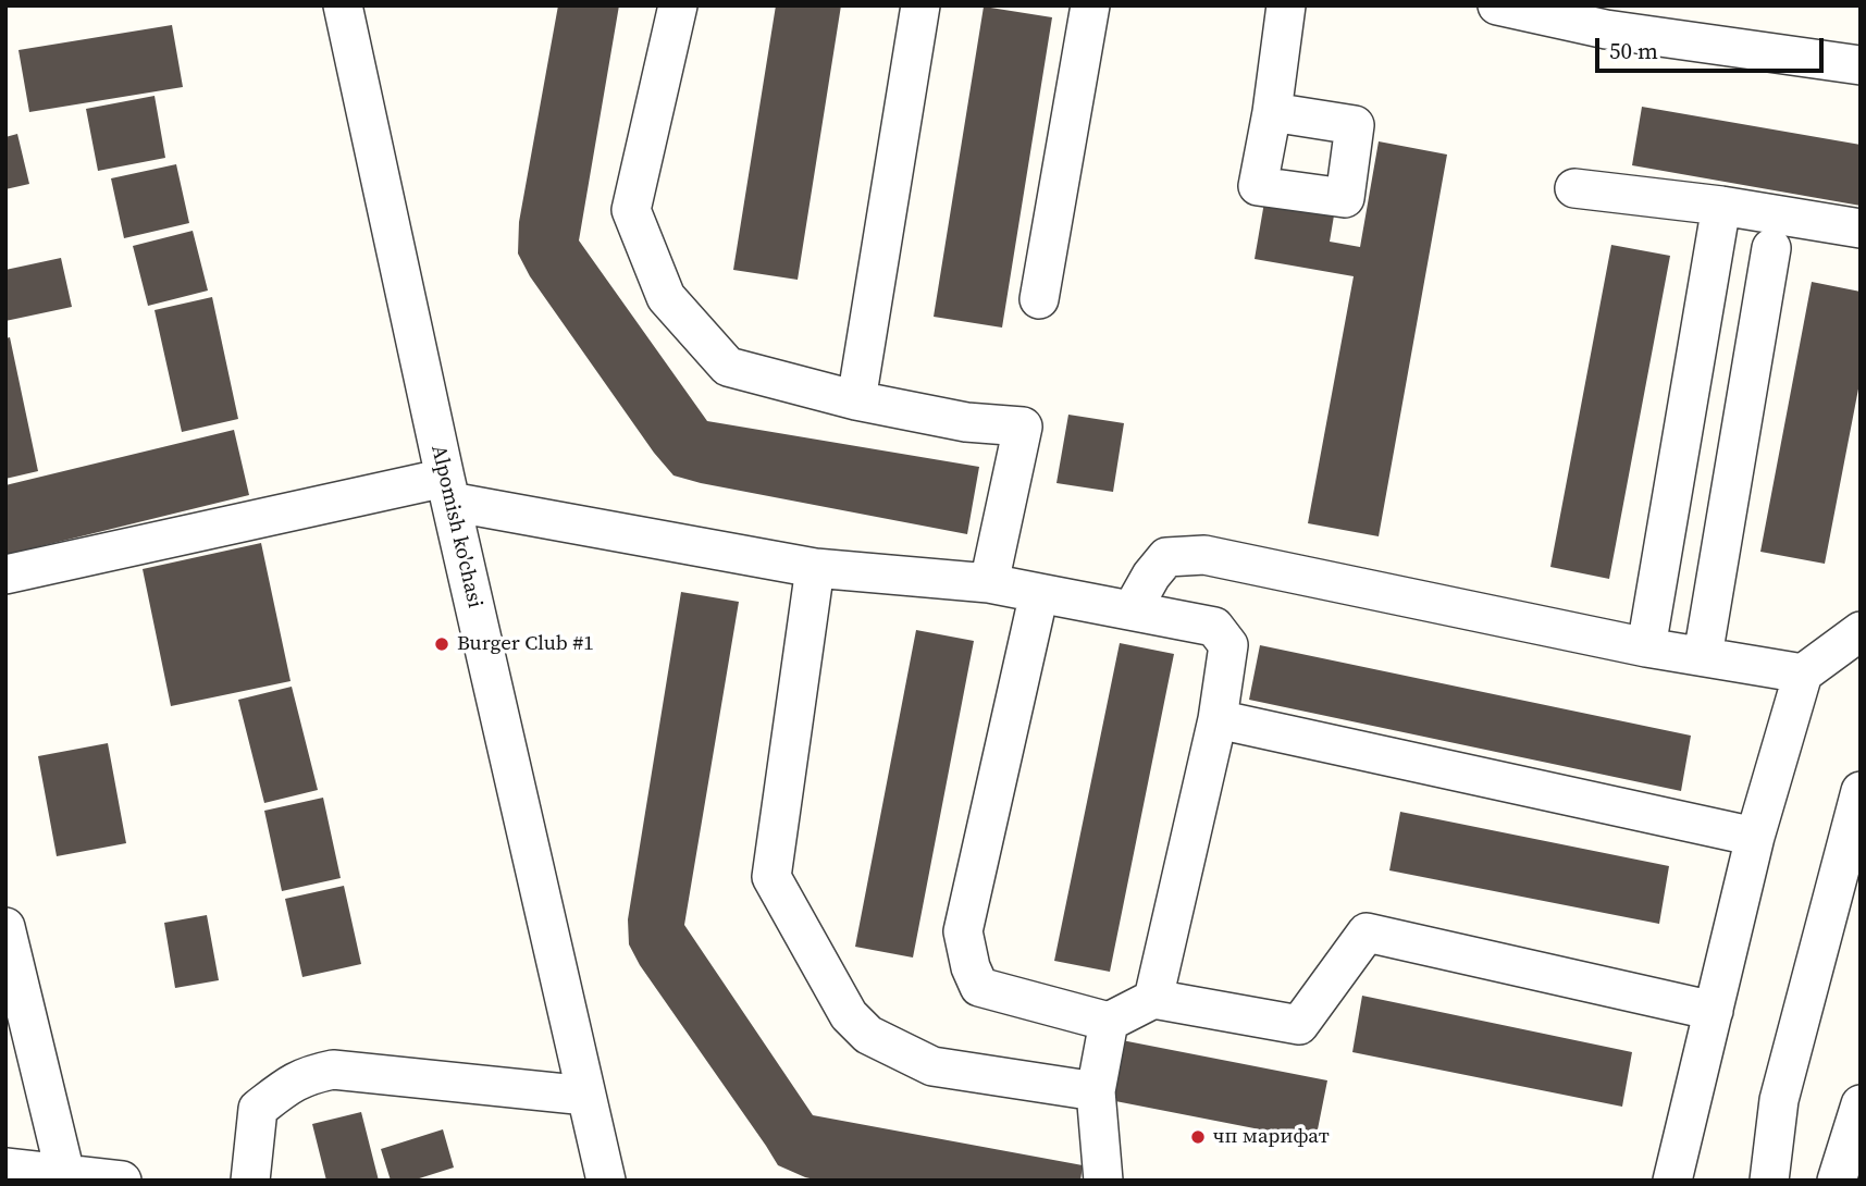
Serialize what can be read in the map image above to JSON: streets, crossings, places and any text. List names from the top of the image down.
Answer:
{
  "streets": {
    "street": ["Alpomish ko'chasi"]
  },
  "places": ["Burger Club #1", "чп марифат"],
  "scale_bar": "50 m"
}
